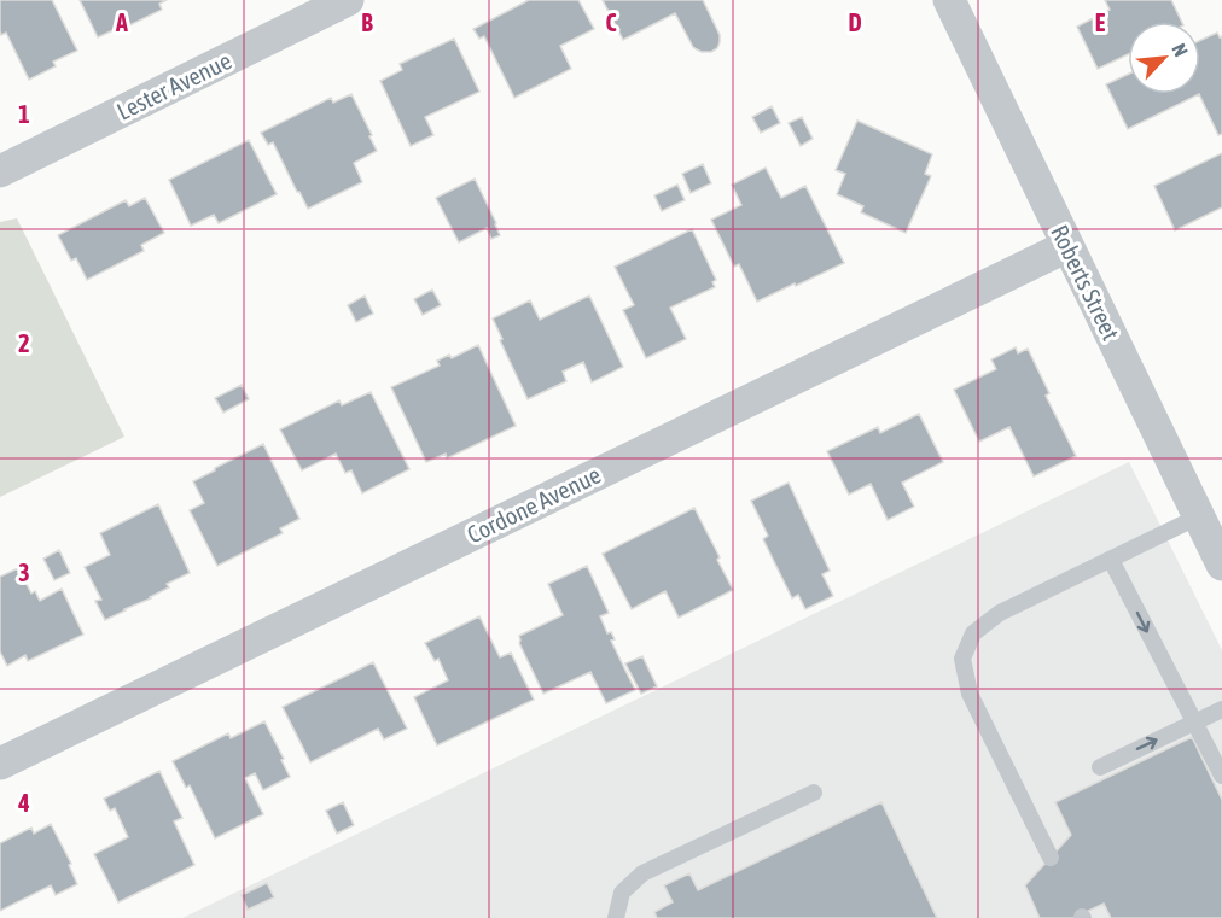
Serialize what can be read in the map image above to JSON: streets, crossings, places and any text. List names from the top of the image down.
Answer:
{
  "streets": {
    "street": ["Lester Avenue", "Roberts Street", "Cordone Avenue"]
  },
  "crossings": [
    ["Roberts Street", "Cordone Avenue"]
  ],
  "north": "top right",
  "grid": {
    "columns": [
      "A",
      "B",
      "C",
      "D",
      "E"
    ],
    "rows": [
      "1",
      "2",
      "3",
      "4"
    ]
  }
}
